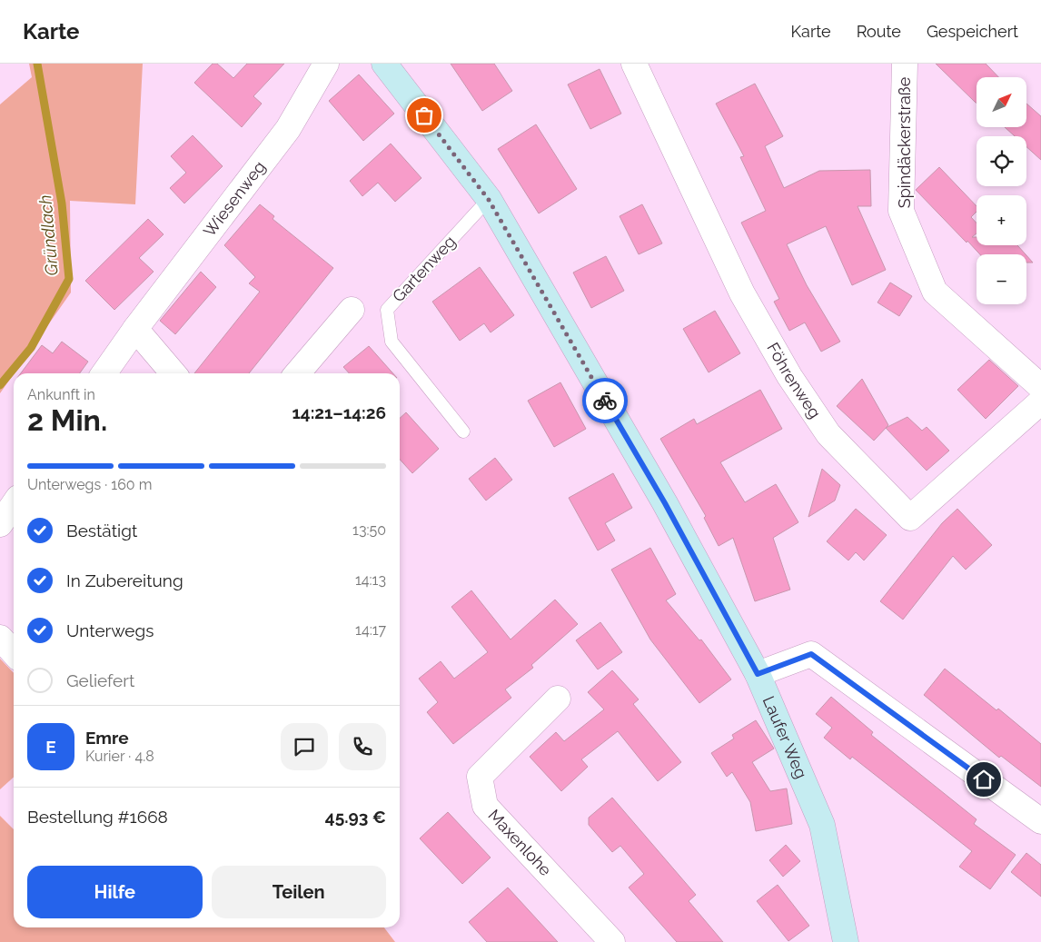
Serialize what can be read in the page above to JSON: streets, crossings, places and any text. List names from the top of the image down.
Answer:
{
  "streets": {
    "street": [
      "Spindäckerstraße",
      "Wiesenweg",
      "Föhrenweg",
      "Laufer Weg",
      "Maxenlohe"
    ],
    "lane": ["Gartenweg"]
  },
  "crossings": [
    ["Gartenweg", "Laufer Weg"]
  ],
  "water": ["Gründlach"],
  "north": "top right",
  "page": {
    "header": "Karte",
    "nav": ["Karte", "Route", "Gespeichert"],
    "map_buttons": ["+", "−"],
    "heading": ["2 Min.", "Ankunft in", "14:21–14:26"],
    "panel": [
      "Emre",
      "Kurier · 4.8",
      "Bestellung #1668",
      "45.93 €"
    ],
    "bar": "Unterwegs · 160 m",
    "list": [
      ["Bestätigt", "13:50"],
      ["In Zubereitung", "14:13"],
      ["Unterwegs", "14:17"],
      "Geliefert"
    ],
    "round": "E",
    "buttons": ["Hilfe", "Teilen"]
  }
}
